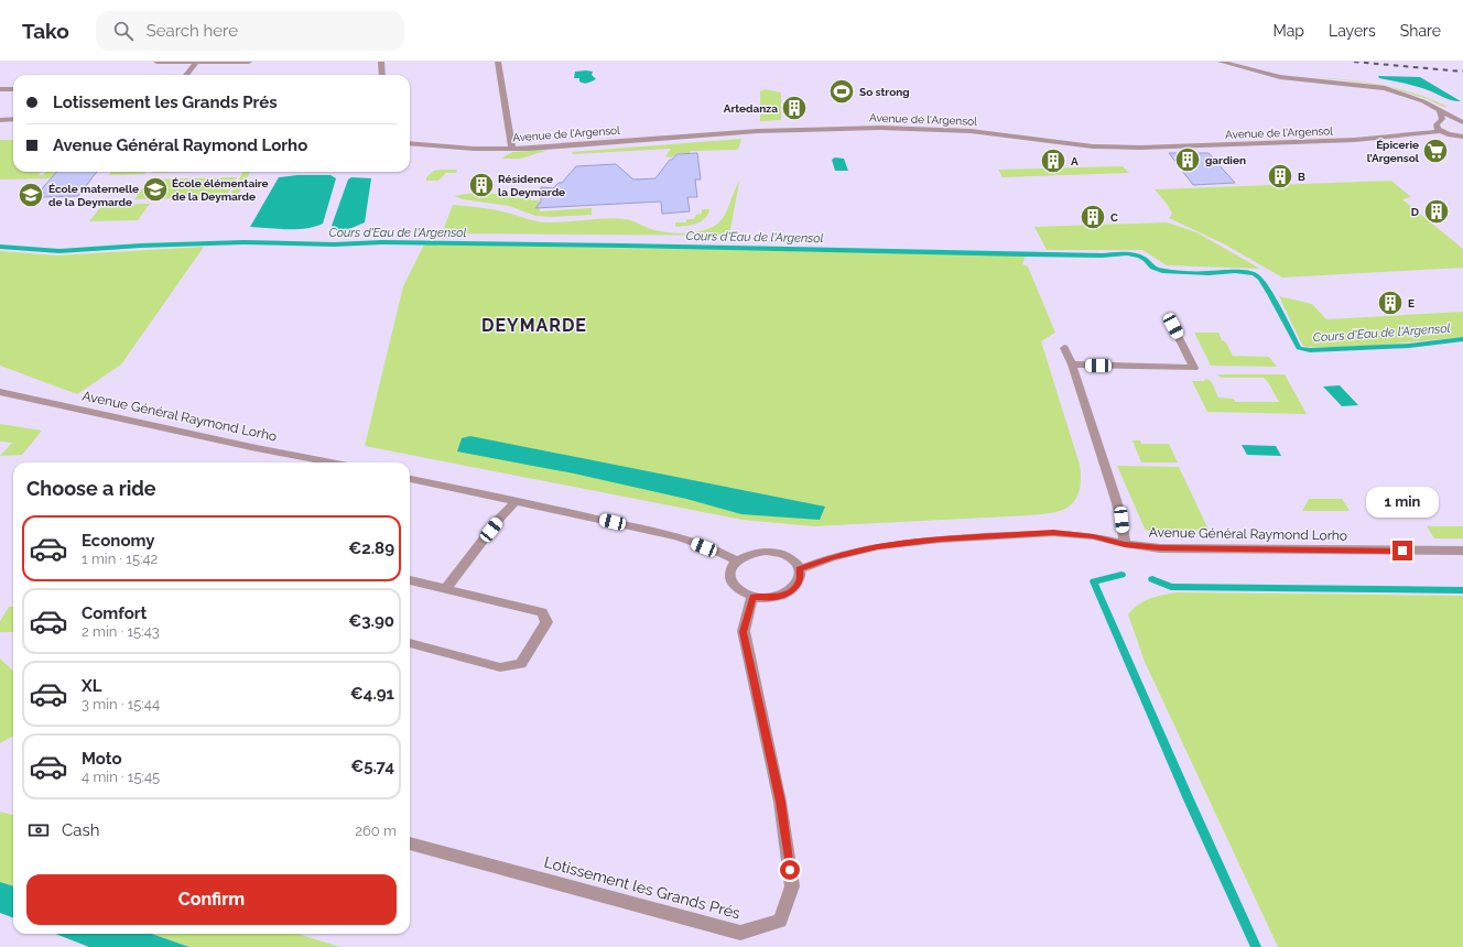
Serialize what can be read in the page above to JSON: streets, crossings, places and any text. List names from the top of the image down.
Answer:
{
  "streets": {
    "street": ["Avenue de l'Argensol", "Avenue Général Raymond Lorho", "Lotissement les Grands Prés"]
  },
  "crossings": [
    ["Avenue Général Raymond Lorho", "Lotissement les Grands Prés"]
  ],
  "districts": ["DEYMARDE"],
  "water": ["Cours d'Eau de l'Argensol"],
  "places": {
    "sports": ["So strong"],
    "building": [
      "Artedanza",
      "gardien",
      "A",
      "B",
      "Résidence la Deymarde",
      "D",
      "C",
      "E"
    ],
    "supermarket": ["Épicerie l’Argensol"],
    "school or university": ["École élémentaire de la Deymarde", "École maternelle de la Deymarde"]
  },
  "page": {
    "header": "Tako",
    "search": "Search here",
    "nav": ["Map", "Layers", "Share"],
    "banner": ["Lotissement les Grands Prés", "Avenue Général Raymond Lorho"],
    "heading": "Choose a ride",
    "bubble": "1 min",
    "list": [
      {
        "name": "Economy",
        "note": "1 min · 15:42",
        "value": "€2.89"
      },
      {
        "name": "Comfort",
        "note": "2 min · 15:43",
        "value": "€3.90"
      },
      {
        "name": "XL",
        "note": "3 min · 15:44",
        "value": "€4.91"
      },
      {
        "name": "Moto",
        "note": "4 min · 15:45",
        "value": "€5.74"
      }
    ],
    "pay": ["Cash", "260 m"],
    "buttons": "Confirm"
  }
}
